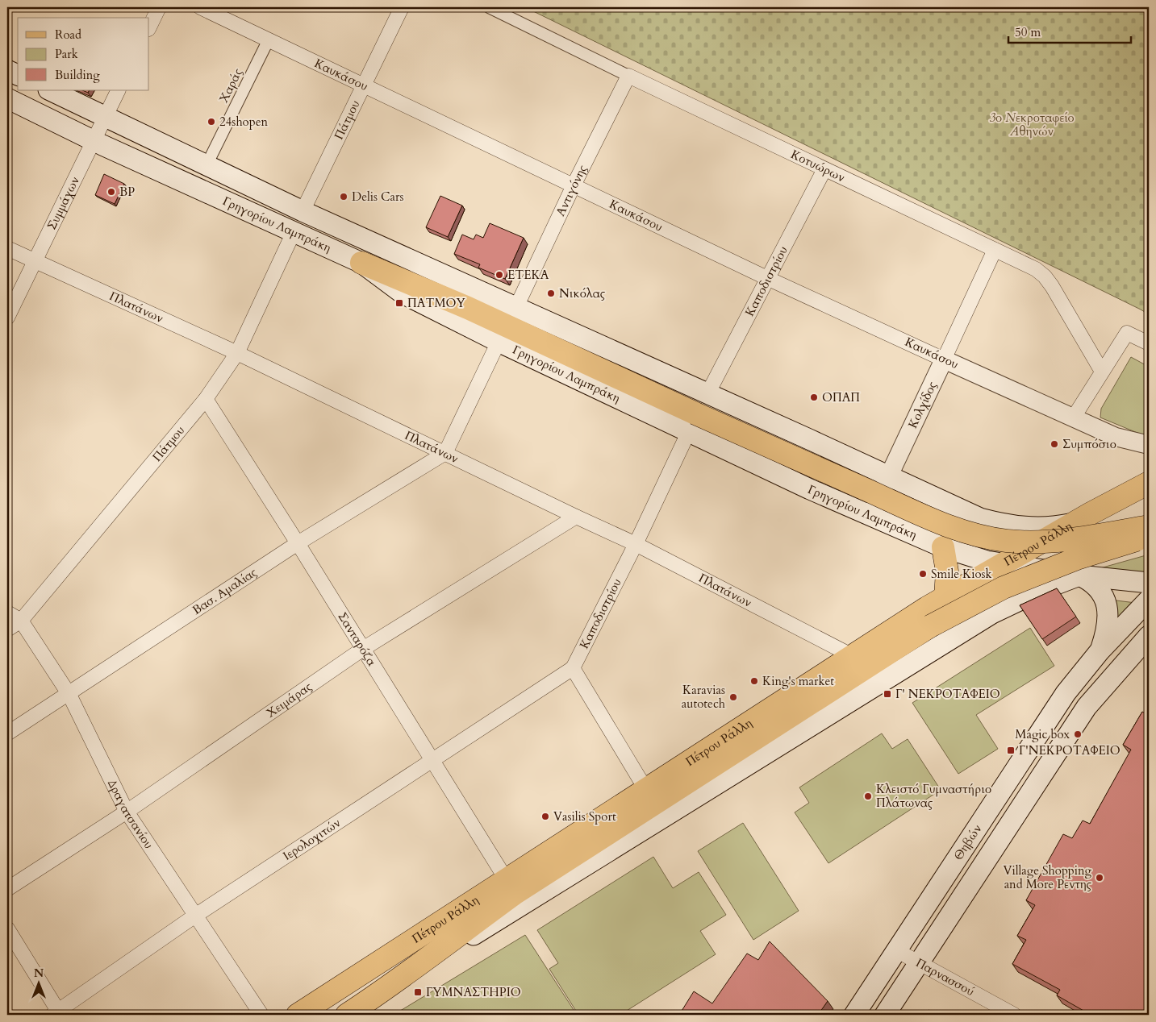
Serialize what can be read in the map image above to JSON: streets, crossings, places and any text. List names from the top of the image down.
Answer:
{
  "streets": {
    "main road": ["Γρηγορίου Λαμπράκη", "Πέτρου Ράλλη", "Θηβών"],
    "street": [
      "Καυκάσου",
      "Χαράς",
      "Πάτμου",
      "Κοτυώρων",
      "Αντιγόνης",
      "Συμμάχων",
      "Καποδιστρίου",
      "Πλατάνων",
      "Κολχίδος",
      "Βασ. Αμαλίας",
      "Σανταρόζα",
      "Χειμάρας",
      "Δραγατσανίου",
      "Ιερολοχιτών",
      "Παρνασσού"
    ]
  },
  "crossings": [
    ["Καυκάσου", "Χαράς"],
    ["Καυκάσου", "Πάτμου"],
    ["Καυκάσου", "Αντιγόνης"],
    ["Καυκάσου", "Καποδιστρίου"],
    ["Καυκάσου", "Κολχίδος"],
    ["Χαράς", "Γρηγορίου Λαμπράκη"],
    ["Πάτμου", "Γρηγορίου Λαμπράκη"],
    ["Πάτμου", "Πλατάνων"],
    ["Πάτμου", "Σανταρόζα"],
    ["Πάτμου", "Δραγατσανίου"],
    ["Κοτυώρων", "Αντιγόνης"],
    ["Κοτυώρων", "Καποδιστρίου"],
    ["Κοτυώρων", "Κολχίδος"],
    ["Αντιγόνης", "Γρηγορίου Λαμπράκη"],
    ["Συμμάχων", "Γρηγορίου Λαμπράκη"],
    ["Συμμάχων", "Πλατάνων"],
    ["Γρηγορίου Λαμπράκη", "Καποδιστρίου"],
    ["Γρηγορίου Λαμπράκη", "Κολχίδος"],
    ["Γρηγορίου Λαμπράκη", "Πέτρου Ράλλη"],
    ["Καποδιστρίου", "Πλατάνων"],
    ["Καποδιστρίου", "Ιερολοχιτών"],
    ["Πλατάνων", "Πέτρου Ράλλη"],
    ["Πλατάνων", "Βασ. Αμαλίας"],
    ["Πλατάνων", "Χειμάρας"],
    ["Πέτρου Ράλλη", "Σανταρόζα"],
    ["Βασ. Αμαλίας", "Σανταρόζα"],
    ["Βασ. Αμαλίας", "Δραγατσανίου"],
    ["Σανταρόζα", "Χειμάρας"],
    ["Σανταρόζα", "Ιερολοχιτών"],
    ["Χειμάρας", "Δραγατσανίου"],
    ["Δραγατσανίου", "Ιερολοχιτών"],
    ["Θηβών", "Παρνασσού"]
  ],
  "parks": ["3ο Νεκροταφείο Αθηνών"],
  "places": {
    "other": [
      "24shopen",
      "BP",
      "Delis Cars",
      "ΕΤΕΚΑ",
      "Νικόλας",
      "ΟΠΑΠ",
      "Συμπόσιο",
      "Smile Kiosk",
      "King's market",
      "Karavias autotech",
      "Magic box",
      "Κλειστό Γυμναστήριο Πλάτωνας",
      "Vasilis Sport",
      "Village Shopping and More Ρεντης"
    ],
    "transit": [
      "ΠΑΤΜΟΥ",
      "Γ' ΝΕΚΡΟΤΑΦΕΙΟ",
      "Γ'ΝΕΚΡΟΤΑΦΕΙΟ",
      "ΓΥΜΝΑΣΤΗΡΙΟ"
    ]
  },
  "legend": ["Road", "Park", "Building"],
  "scale_bar": "50 m",
  "north": "top"
}
